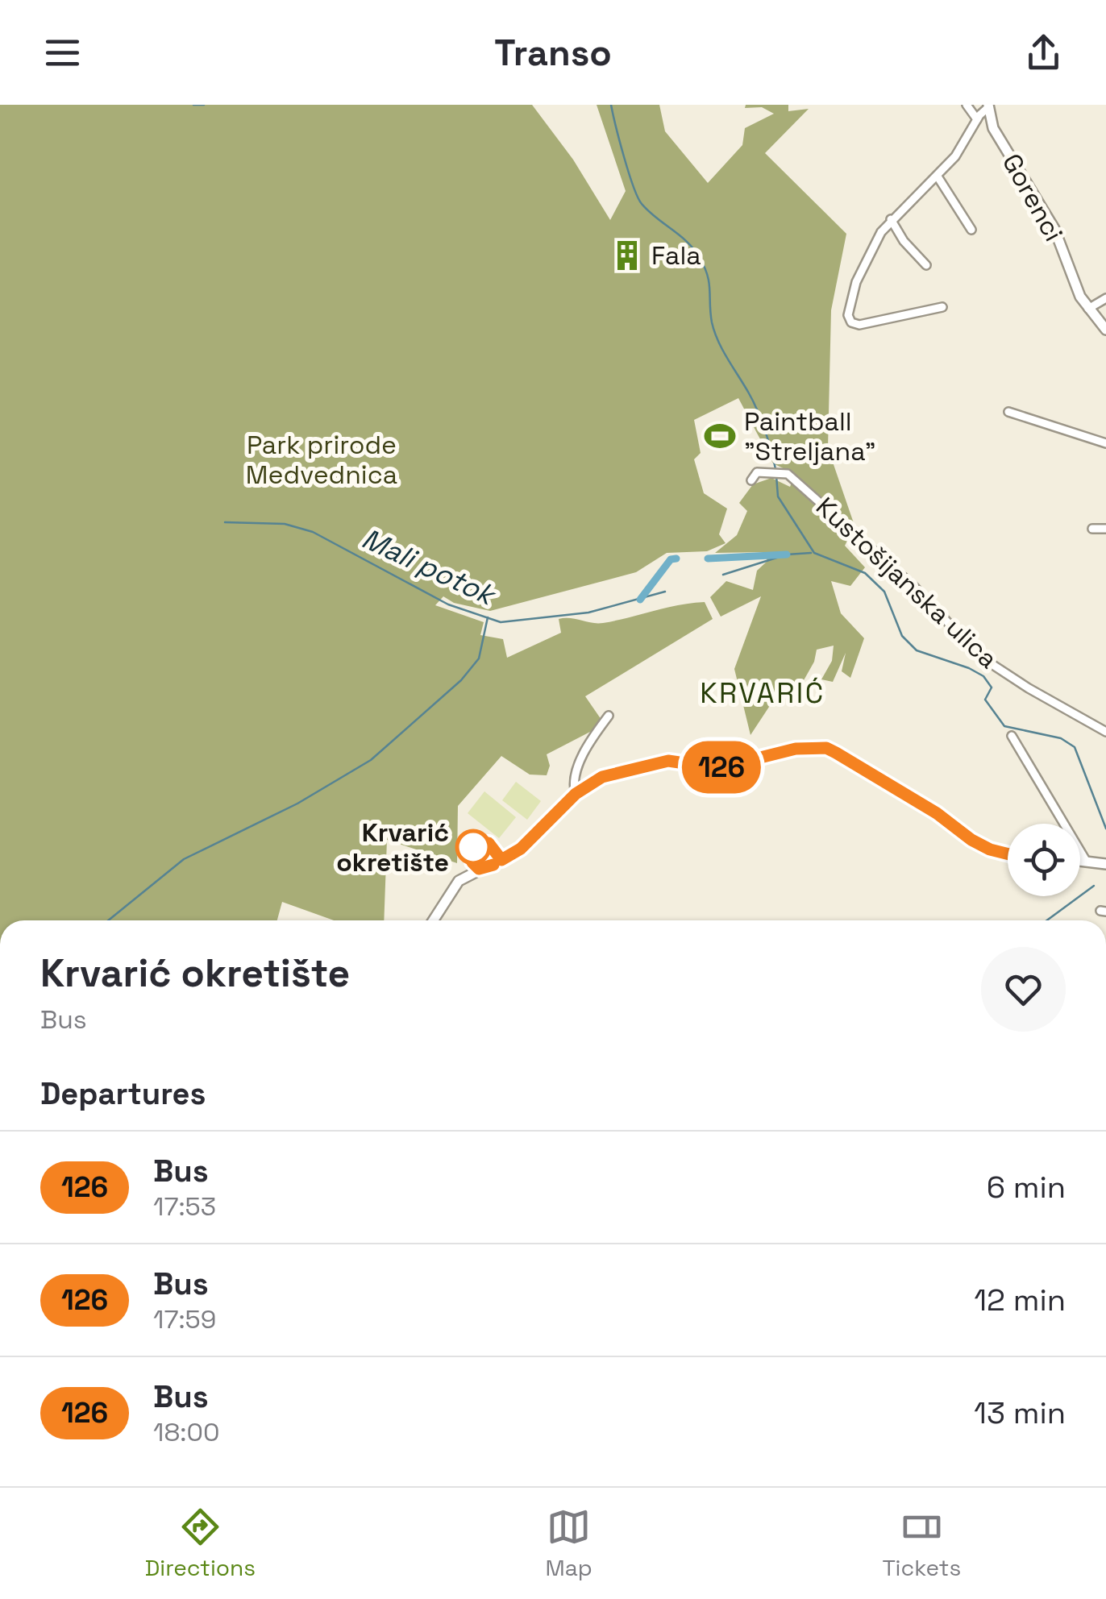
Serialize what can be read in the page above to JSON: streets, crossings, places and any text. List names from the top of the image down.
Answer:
{
  "streets": {
    "street": ["Gorenci", "Kustošijanska ulica"]
  },
  "districts": ["KRVARIĆ"],
  "water": ["Mali potok"],
  "parks": ["Park prirode Medvednica"],
  "places": {
    "building": ["Fala"],
    "sports": ["Paintball \"Streljana\""],
    "other": ["Krvarić okretište"]
  },
  "lines": ["bus line 126"],
  "page": {
    "header": "Transo",
    "on_map": "126",
    "heading": [
      ["Krvarić okretište", "Bus"],
      "Departures"
    ],
    "list": [
      {
        "mark": "126",
        "name": "Bus",
        "note": "17:53",
        "value": "6 min"
      },
      {
        "mark": "126",
        "name": "Bus",
        "note": "17:59",
        "value": "12 min"
      },
      {
        "mark": "126",
        "name": "Bus",
        "note": "18:00",
        "value": "13 min"
      }
    ],
    "tabs": ["Directions", "Map", "Tickets"]
  }
}
